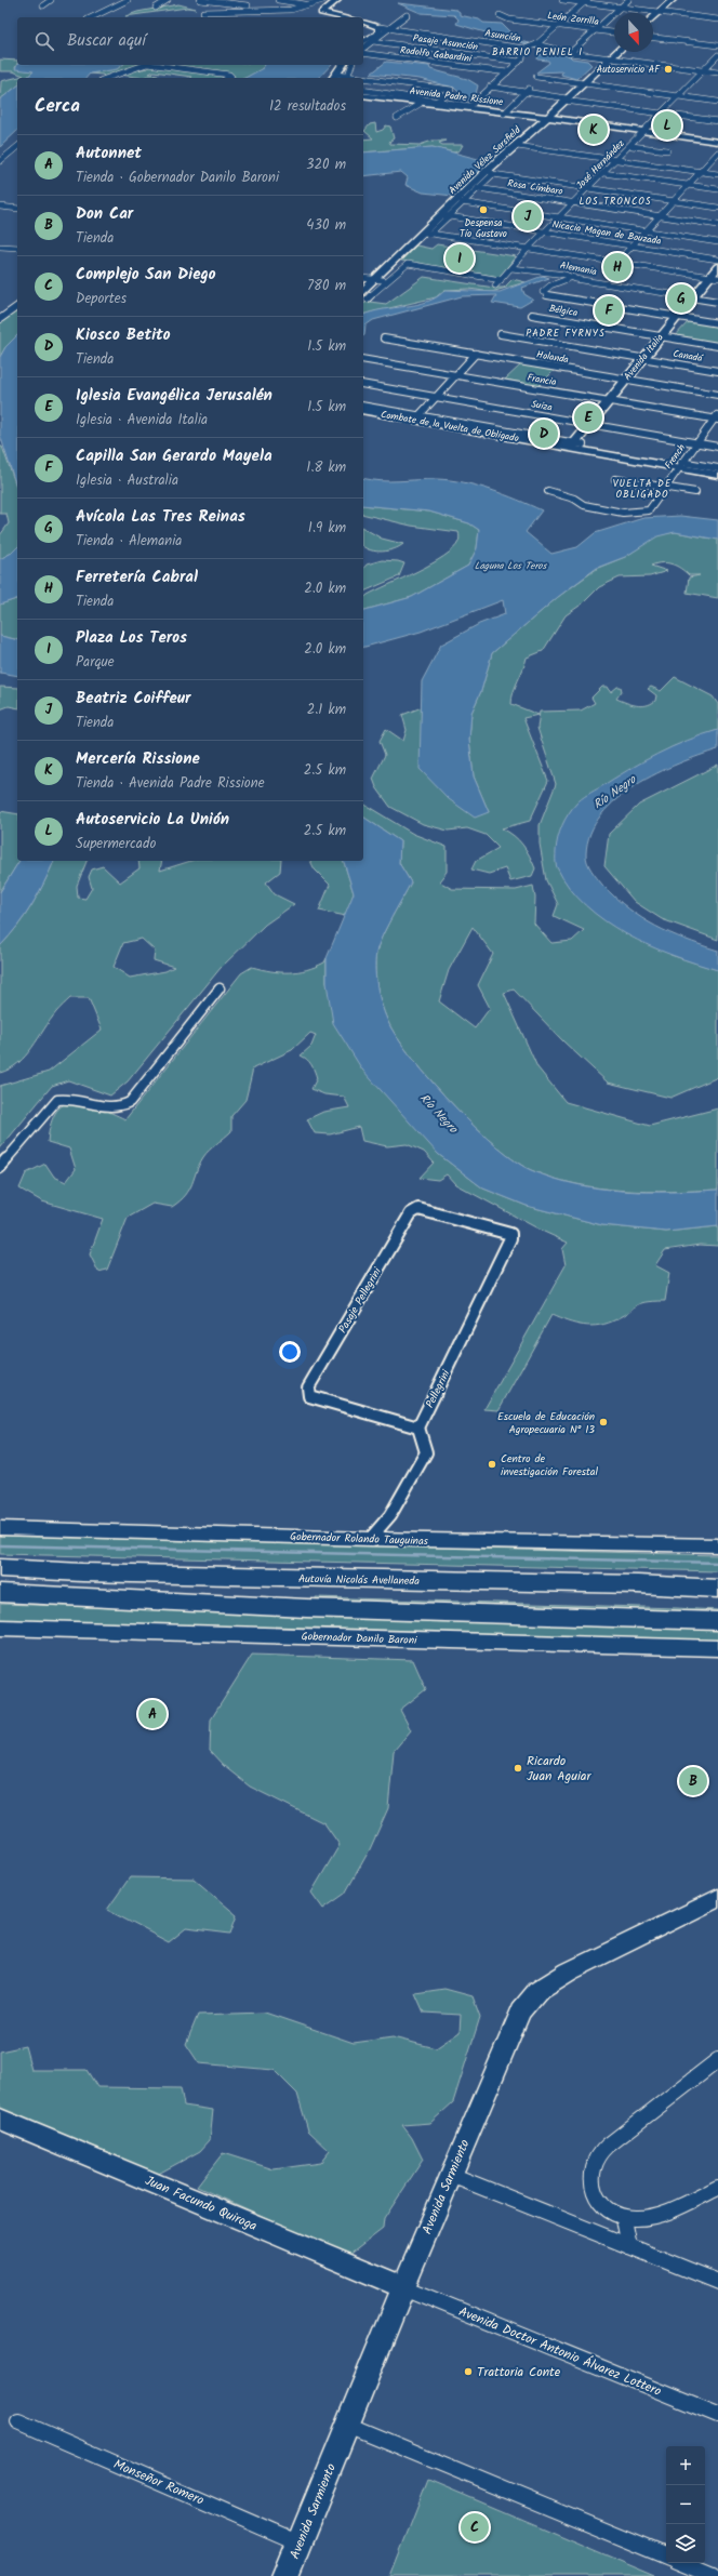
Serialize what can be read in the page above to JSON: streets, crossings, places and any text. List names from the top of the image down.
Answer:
{
  "streets": {
    "highway": ["Autovía Nicolás Avellaneda"],
    "street": [
      "León Zorrilla",
      "Asunción",
      "Pasaje Asunción",
      "Rodolfo Gabardini",
      "Avenida Padre Rissione",
      "Avenida Vélez Sarsfield",
      "José Hernández",
      "Rosa Címbaro",
      "Nicacia Magan de Bouzada",
      "Alemania",
      "Bélgica",
      "Canadá",
      "Holanda",
      "Avenida Italia",
      "Francia",
      "Suiza",
      "Combate de la Vuelta de Obligado",
      "French",
      "Pasaje Pellegrini",
      "Pellegrini",
      "Gobernador Rolando Tauguinas",
      "Gobernador Danilo Baroni",
      "Avenida Sarmiento",
      "Juan Facundo Quiroga",
      "Avenida Doctor Antonio Álvarez Lottero",
      "Monseñor Romero"
    ]
  },
  "crossings": [
    ["Avenida Padre Rissione", "Avenida Vélez Sarsfield"],
    ["Avenida Padre Rissione", "José Hernández"],
    ["Avenida Vélez Sarsfield", "José Hernández"],
    ["Avenida Vélez Sarsfield", "Rosa Címbaro"],
    ["Avenida Vélez Sarsfield", "Nicacia Magan de Bouzada"],
    ["José Hernández", "Rosa Címbaro"],
    ["José Hernández", "Nicacia Magan de Bouzada"],
    ["José Hernández", "Alemania"],
    ["Alemania", "Avenida Italia"],
    ["Bélgica", "Avenida Italia"],
    ["Canadá", "Avenida Italia"],
    ["Holanda", "Avenida Italia"],
    ["Avenida Italia", "Francia"],
    ["Avenida Italia", "Suiza"],
    ["Avenida Italia", "Combate de la Vuelta de Obligado"],
    ["Francia", "French"],
    ["Suiza", "French"],
    ["Combate de la Vuelta de Obligado", "French"],
    ["Pasaje Pellegrini", "Pellegrini"],
    ["Avenida Sarmiento", "Juan Facundo Quiroga"],
    ["Avenida Sarmiento", "Avenida Doctor Antonio Álvarez Lottero"],
    ["Avenida Sarmiento", "Monseñor Romero"],
    ["Juan Facundo Quiroga", "Avenida Doctor Antonio Álvarez Lottero"]
  ],
  "districts": [
    "BARRIO PENIEL I",
    "LOS TRONCOS",
    "PADRE FYRNYS",
    "VUELTA DE OBLIGADO"
  ],
  "water": ["Laguna Los Teros", "Río Negro"],
  "places": [
    "Autoservicio AF",
    "Despensa Tío Gustavo",
    "Escuela de Educación Agropecuaria N° 13",
    "Centro de investigación Forestal",
    "Ricardo Juan Aguiar",
    "Trattoria Conte"
  ],
  "north": "bottom",
  "page": {
    "search": "Buscar aquí",
    "heading": ["Cerca", "12 resultados"],
    "pins": [
      "L",
      "K",
      "J",
      "I",
      "H",
      "G",
      "F",
      "E",
      "D",
      "A",
      "B",
      "C"
    ],
    "list": [
      {
        "mark": "A",
        "name": "Autonnet",
        "note": "Tienda · Gobernador Danilo Baroni",
        "value": "320 m"
      },
      {
        "mark": "B",
        "name": "Don Car",
        "note": "Tienda",
        "value": "430 m"
      },
      {
        "mark": "C",
        "name": "Complejo San Diego",
        "note": "Deportes",
        "value": "780 m"
      },
      {
        "mark": "D",
        "name": "Kiosco Betito",
        "note": "Tienda",
        "value": "1.5 km"
      },
      {
        "mark": "E",
        "name": "Iglesia Evangélica Jerusalén",
        "note": "Iglesia · Avenida Italia",
        "value": "1.5 km"
      },
      {
        "mark": "F",
        "name": "Capilla San Gerardo Mayela",
        "note": "Iglesia · Australia",
        "value": "1.8 km"
      },
      {
        "mark": "G",
        "name": "Avícola Las Tres Reinas",
        "note": "Tienda · Alemania",
        "value": "1.9 km"
      },
      {
        "mark": "H",
        "name": "Ferretería Cabral",
        "note": "Tienda",
        "value": "2.0 km"
      },
      {
        "mark": "I",
        "name": "Plaza Los Teros",
        "note": "Parque",
        "value": "2.0 km"
      },
      {
        "mark": "J",
        "name": "Beatriz Coiffeur",
        "note": "Tienda",
        "value": "2.1 km"
      },
      {
        "mark": "K",
        "name": "Mercería Rissione",
        "note": "Tienda · Avenida Padre Rissione",
        "value": "2.5 km"
      },
      {
        "mark": "L",
        "name": "Autoservicio La Unión",
        "note": "Supermercado",
        "value": "2.5 km"
      }
    ],
    "map_buttons": ["+", "−"]
  }
}
